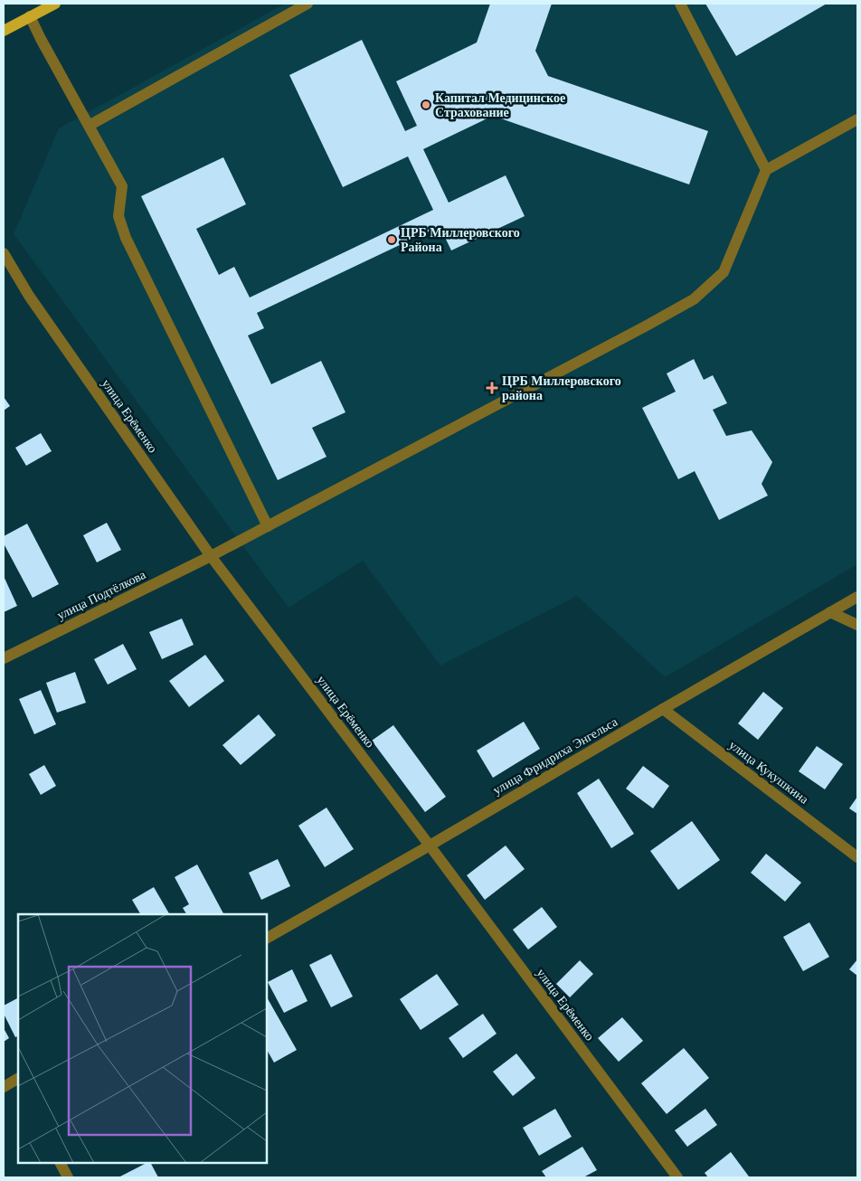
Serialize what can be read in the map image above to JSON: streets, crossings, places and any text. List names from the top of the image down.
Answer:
{
  "streets": {
    "street": [
      "улица Ерёменко",
      "улица Подтёлкова",
      "улица Фридриха Энгельса",
      "улица Кукушкина"
    ]
  },
  "crossings": [
    ["улица Ерёменко", "улица Подтёлкова"],
    ["улица Ерёменко", "улица Фридриха Энгельса"],
    ["улица Фридриха Энгельса", "улица Кукушкина"]
  ],
  "places": {
    "other": ["Капитал Медицинское Страхование", "ЦРБ Миллеровского Района"],
    "health": ["ЦРБ Миллеровского района"]
  }
}
